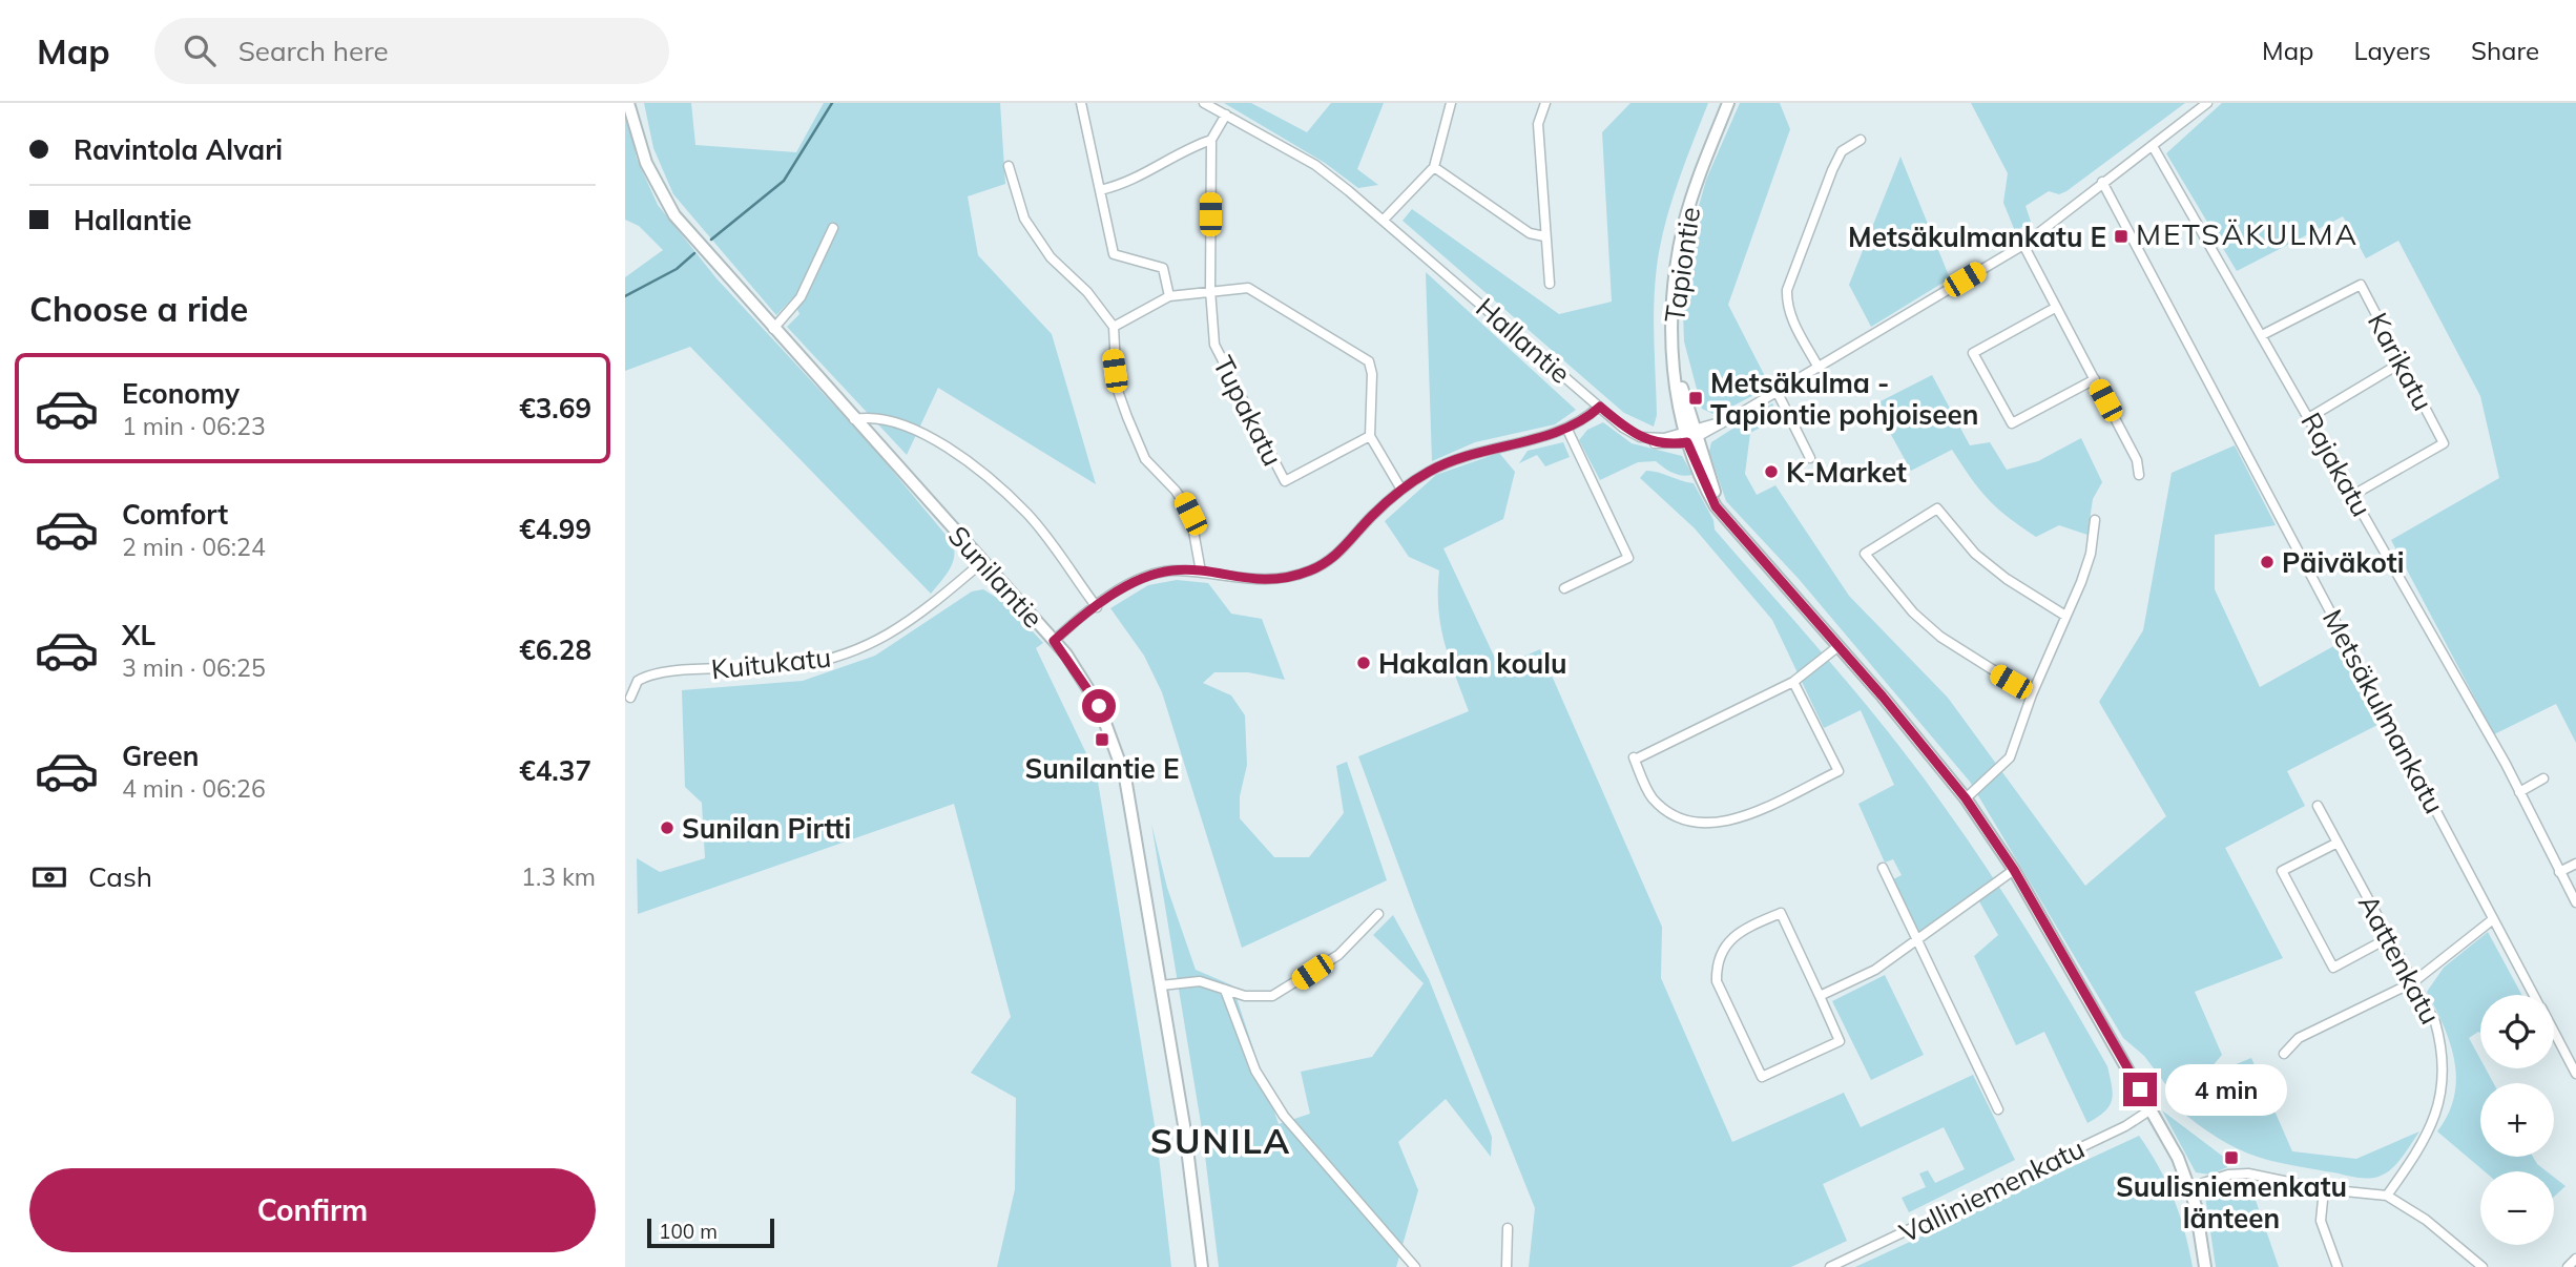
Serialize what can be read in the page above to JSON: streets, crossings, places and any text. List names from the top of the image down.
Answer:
{
  "streets": {
    "street": [
      "Tapiontie",
      "Hallantie",
      "Karikatu",
      "Tupakatu",
      "Rajakatu",
      "Sunilantie",
      "Kuitukatu",
      "Metsäkulmankatu",
      "Aattenkatu",
      "Valliniemenkatu"
    ]
  },
  "crossings": [
    ["Tapiontie", "Hallantie"],
    ["Karikatu", "Rajakatu"],
    ["Sunilantie", "Kuitukatu"]
  ],
  "districts": ["METSÄKULMA", "SUNILA"],
  "places": {
    "transit": [
      "Metsäkulmankatu E",
      "Metsäkulma - Tapiontie pohjoiseen",
      "Sunilantie E",
      "Suulisniemenkatu länteen"
    ],
    "other": [
      "K-Market",
      "Päiväkoti",
      "Hakalan koulu",
      "Sunilan Pirtti"
    ]
  },
  "scale_bar": "100 m",
  "page": {
    "header": "Map",
    "search": "Search here",
    "nav": ["Map", "Layers", "Share"],
    "banner": ["Ravintola Alvari", "Hallantie"],
    "heading": "Choose a ride",
    "list": [
      {
        "name": "Economy",
        "note": "1 min · 06:23",
        "value": "€3.69"
      },
      {
        "name": "Comfort",
        "note": "2 min · 06:24",
        "value": "€4.99"
      },
      {
        "name": "XL",
        "note": "3 min · 06:25",
        "value": "€6.28"
      },
      {
        "name": "Green",
        "note": "4 min · 06:26",
        "value": "€4.37"
      }
    ],
    "pay": ["Cash", "1.3 km"],
    "map_buttons": ["+", "−"],
    "bubble": "4 min",
    "buttons": "Confirm",
    "scale": "100 m"
  }
}
